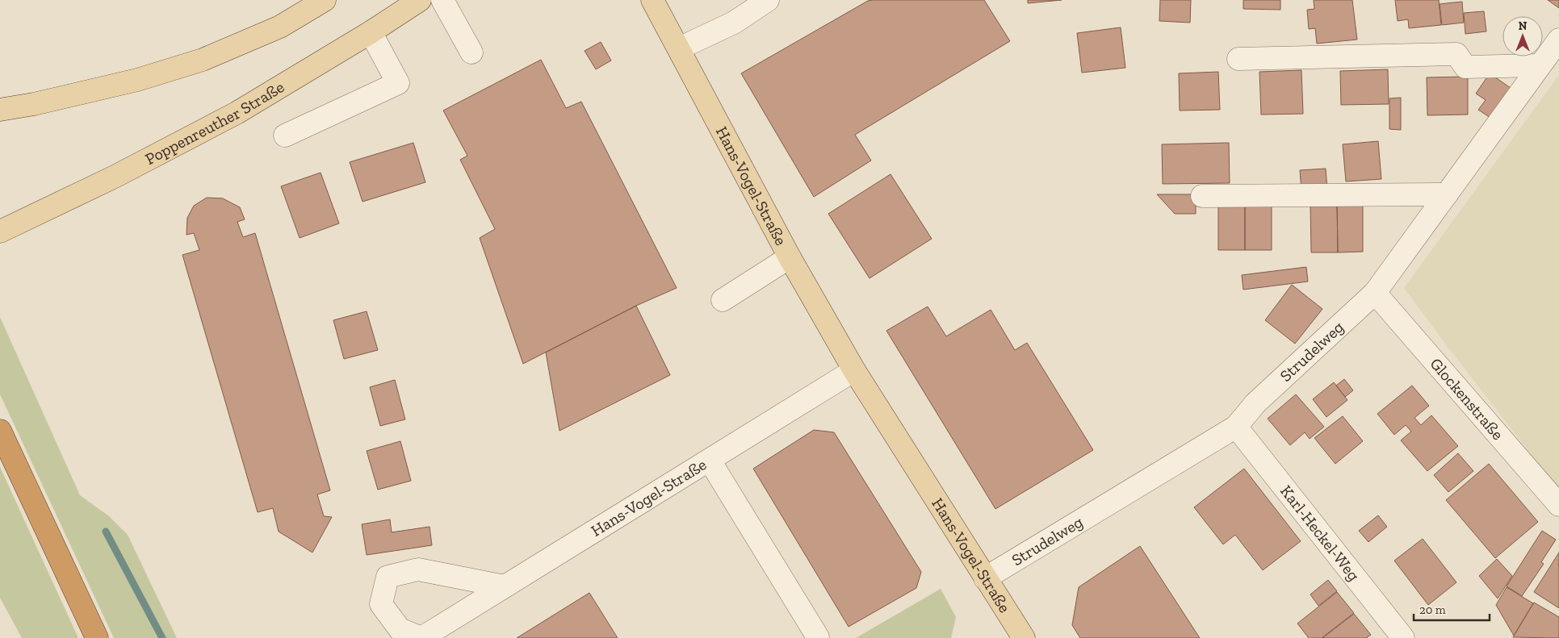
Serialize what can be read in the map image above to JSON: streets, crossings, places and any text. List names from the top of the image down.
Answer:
{
  "streets": {
    "main road": ["Poppenreuther Straße", "Hans-Vogel-Straße"],
    "street": ["Strudelweg", "Glockenstraße", "Karl-Heckel-Weg"]
  },
  "crossings": [
    ["Hans-Vogel-Straße", "Strudelweg"],
    ["Strudelweg", "Glockenstraße"],
    ["Strudelweg", "Karl-Heckel-Weg"]
  ],
  "scale_bar": "20 m",
  "north": "top"
}
